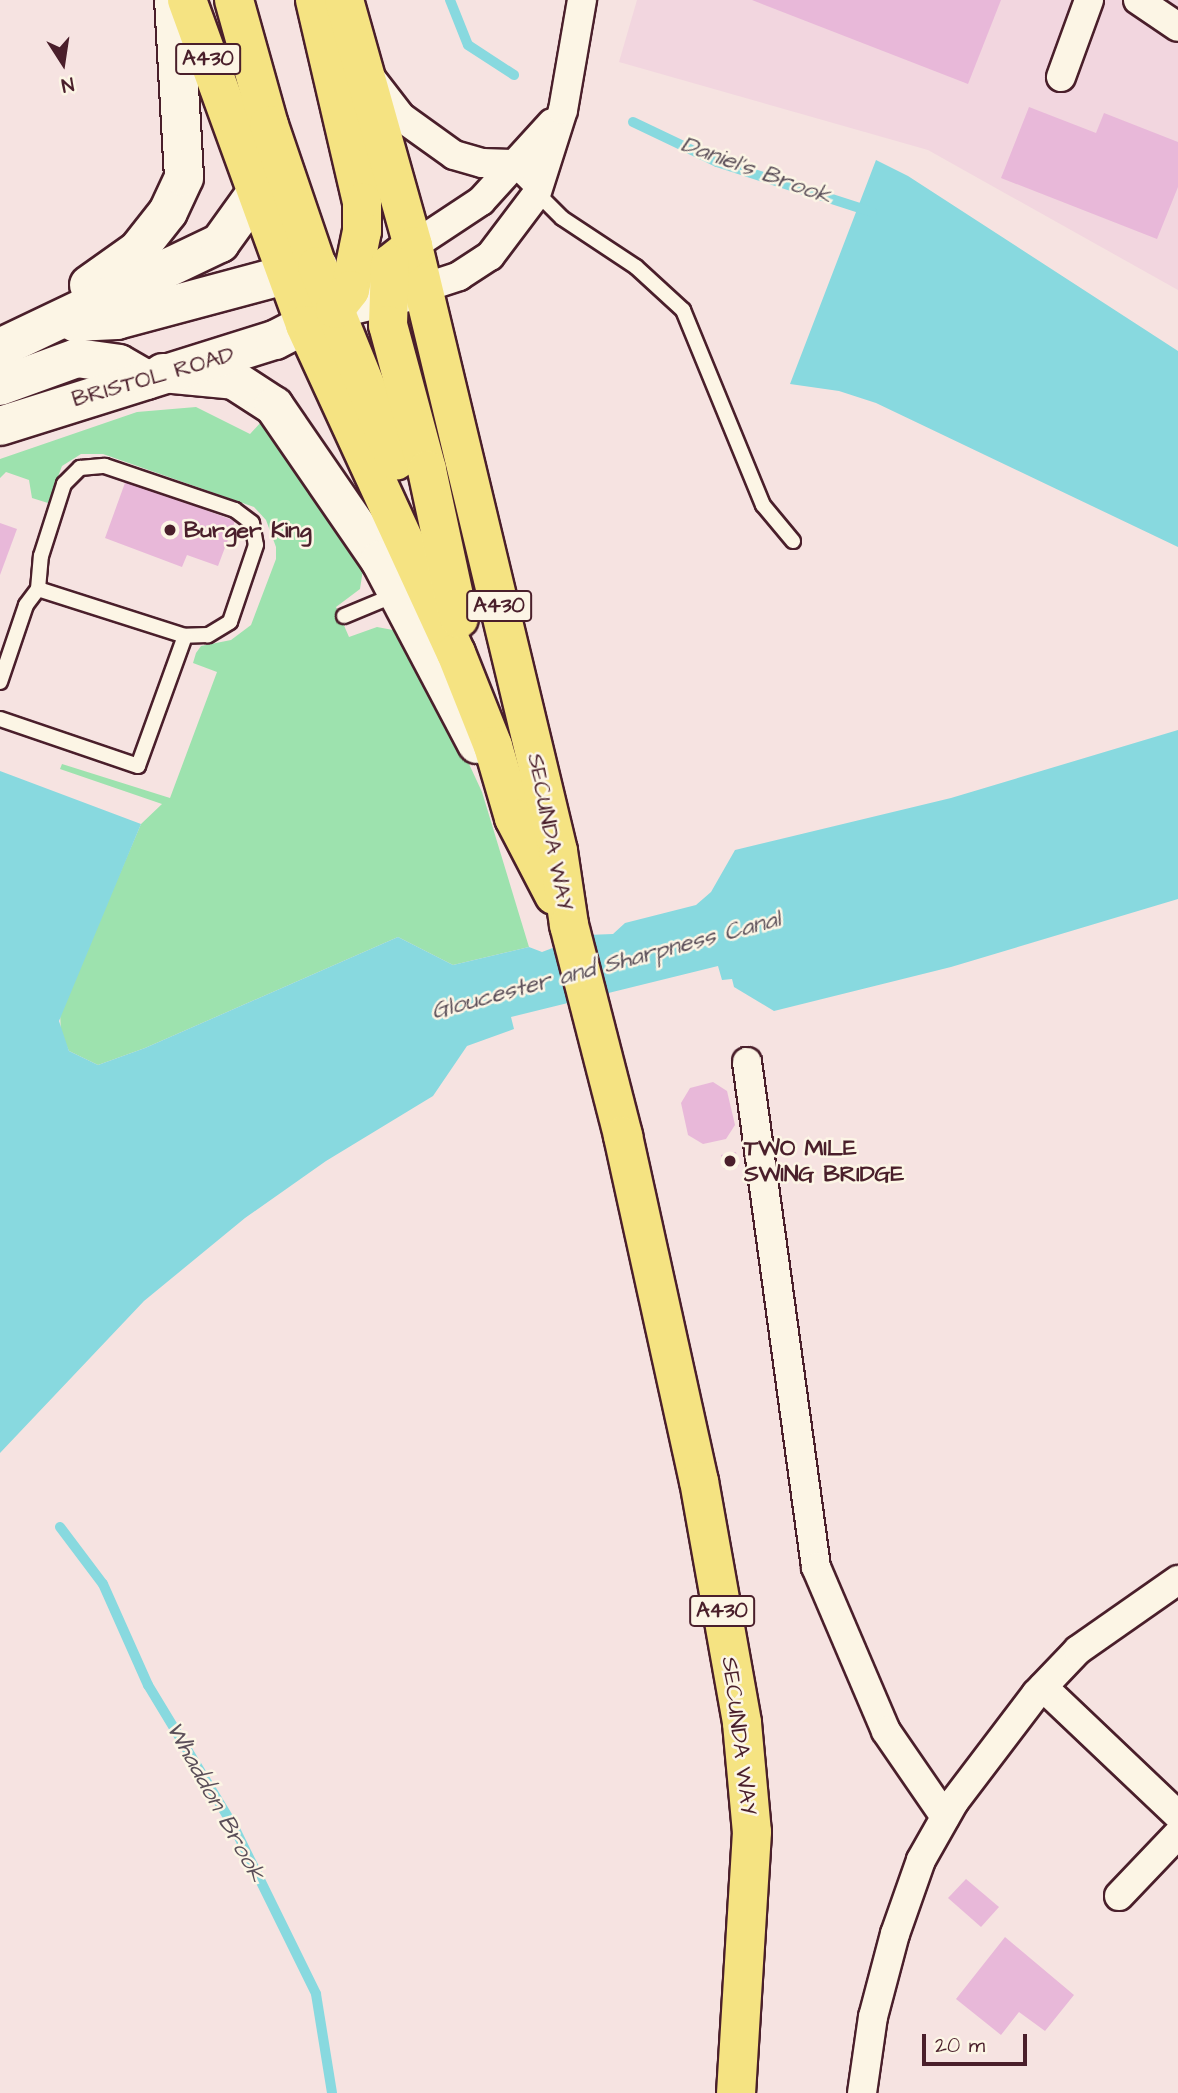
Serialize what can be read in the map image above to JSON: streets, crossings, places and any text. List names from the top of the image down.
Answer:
{
  "streets": {
    "main road": ["A430", "SECUNDA WAY"],
    "street": ["BRISTOL ROAD"]
  },
  "crossings": [
    ["A430", "BRISTOL ROAD"],
    ["A430", "SECUNDA WAY"],
    ["BRISTOL ROAD", "SECUNDA WAY"]
  ],
  "water": ["Daniel's Brook", "Gloucester and Sharpness Canal", "Whaddon Brook"],
  "places": ["Burger King", "TWO MILE SWING BRIDGE"],
  "scale_bar": "20 m",
  "north": "bottom"
}
